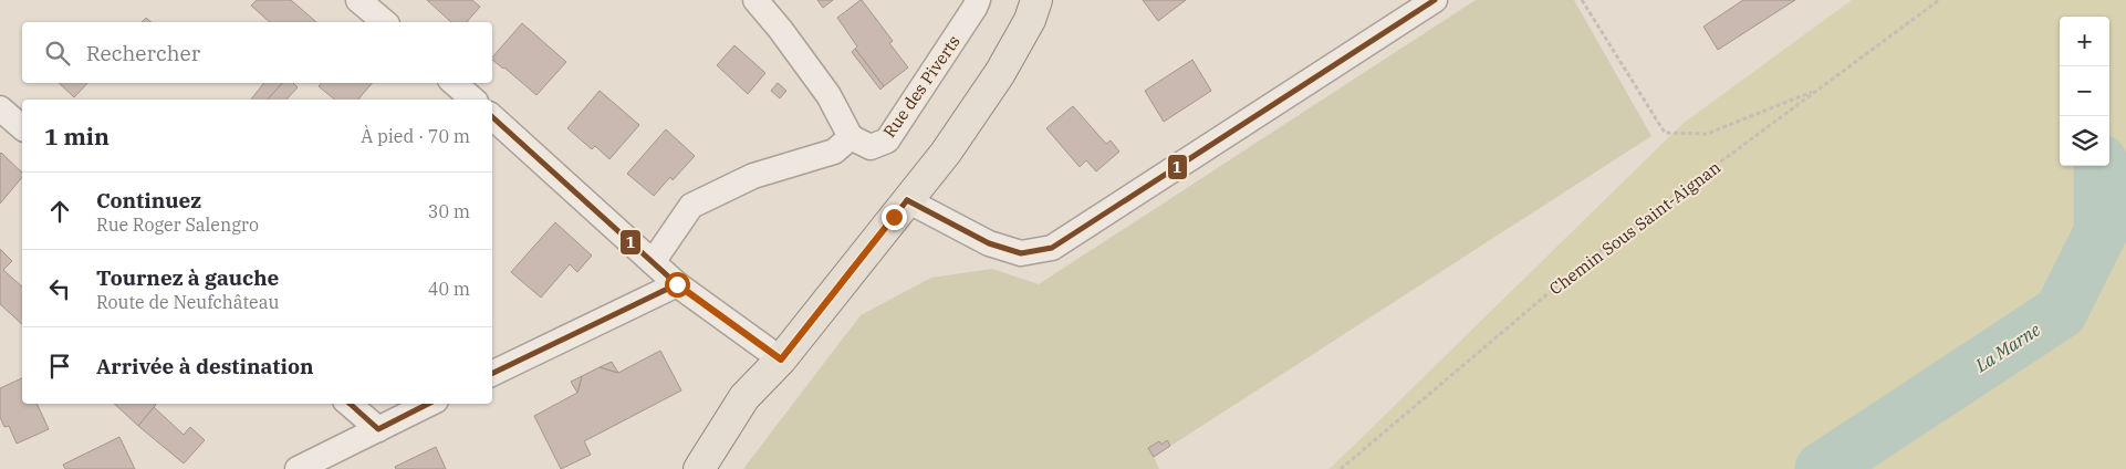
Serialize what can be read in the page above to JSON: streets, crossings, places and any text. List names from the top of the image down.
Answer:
{
  "streets": {
    "street": ["Rue des Piverts"],
    "path": ["Chemin Sous Saint-Aignan"]
  },
  "water": ["La Marne"],
  "lines": ["transit line 1"],
  "page": {
    "map_buttons": ["+", "−"],
    "search": "Rechercher",
    "heading": ["1 min", "À pied · 70 m"],
    "list": [
      ["Continuez", "Rue Roger Salengro", "30 m"],
      ["Tournez à gauche", "Route de Neufchâteau", "40 m"],
      "Arrivée à destination"
    ]
  }
}
